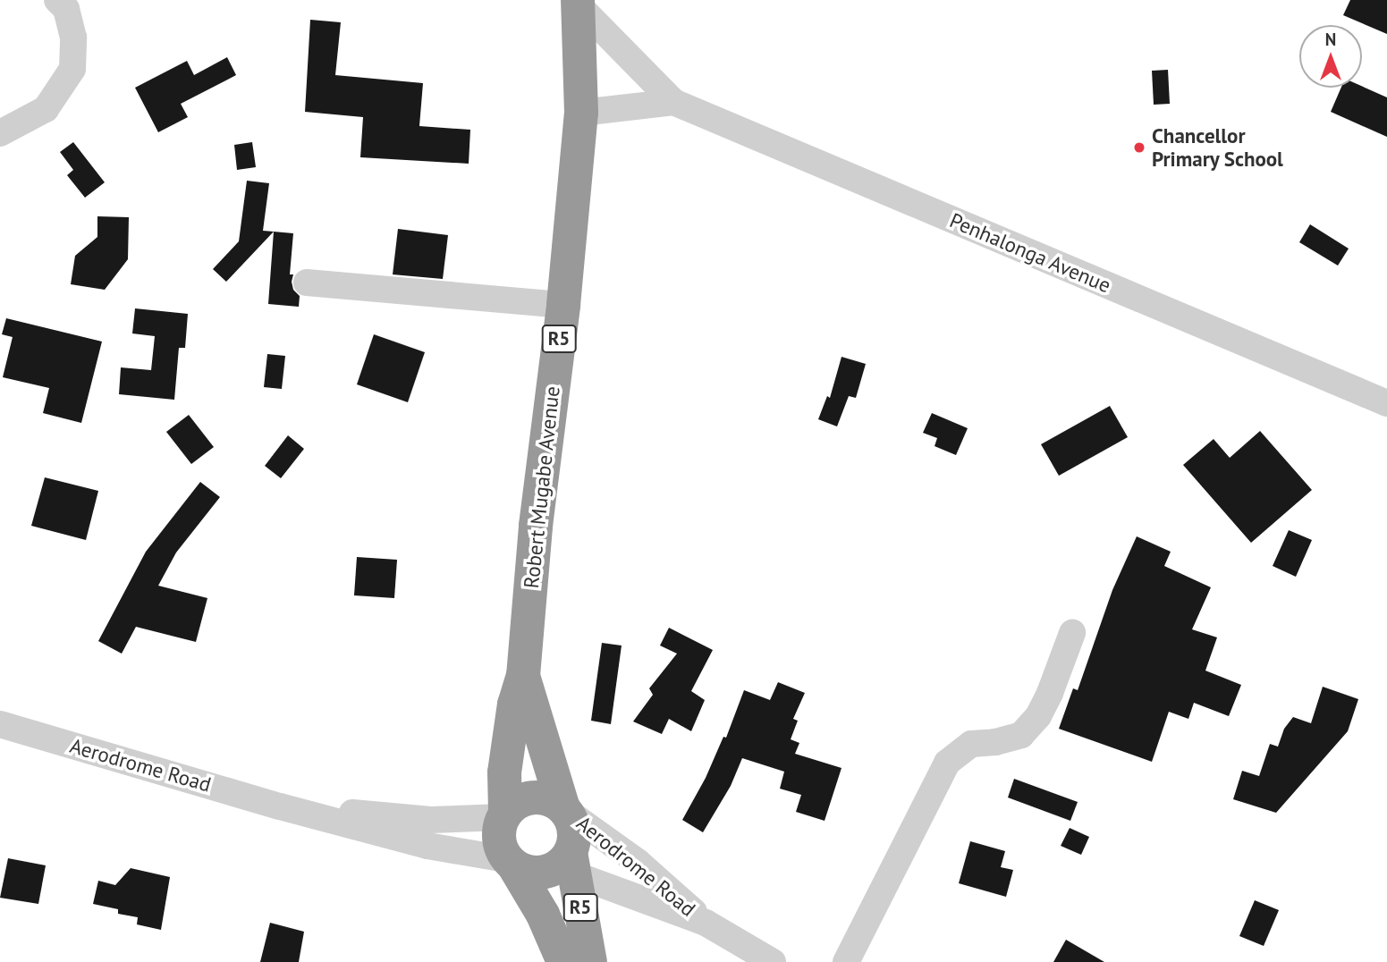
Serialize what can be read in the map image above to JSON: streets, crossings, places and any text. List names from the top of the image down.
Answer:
{
  "streets": {
    "highway": ["R5", "Robert Mugabe Avenue"],
    "street": ["Penhalonga Avenue", "Aerodrome Road"]
  },
  "crossings": [
    ["Penhalonga Avenue", "Robert Mugabe Avenue"],
    ["R5", "Robert Mugabe Avenue"],
    ["R5", "Aerodrome Road"],
    ["Robert Mugabe Avenue", "Aerodrome Road"]
  ],
  "places": ["Chancellor Primary School"],
  "north": "top"
}
